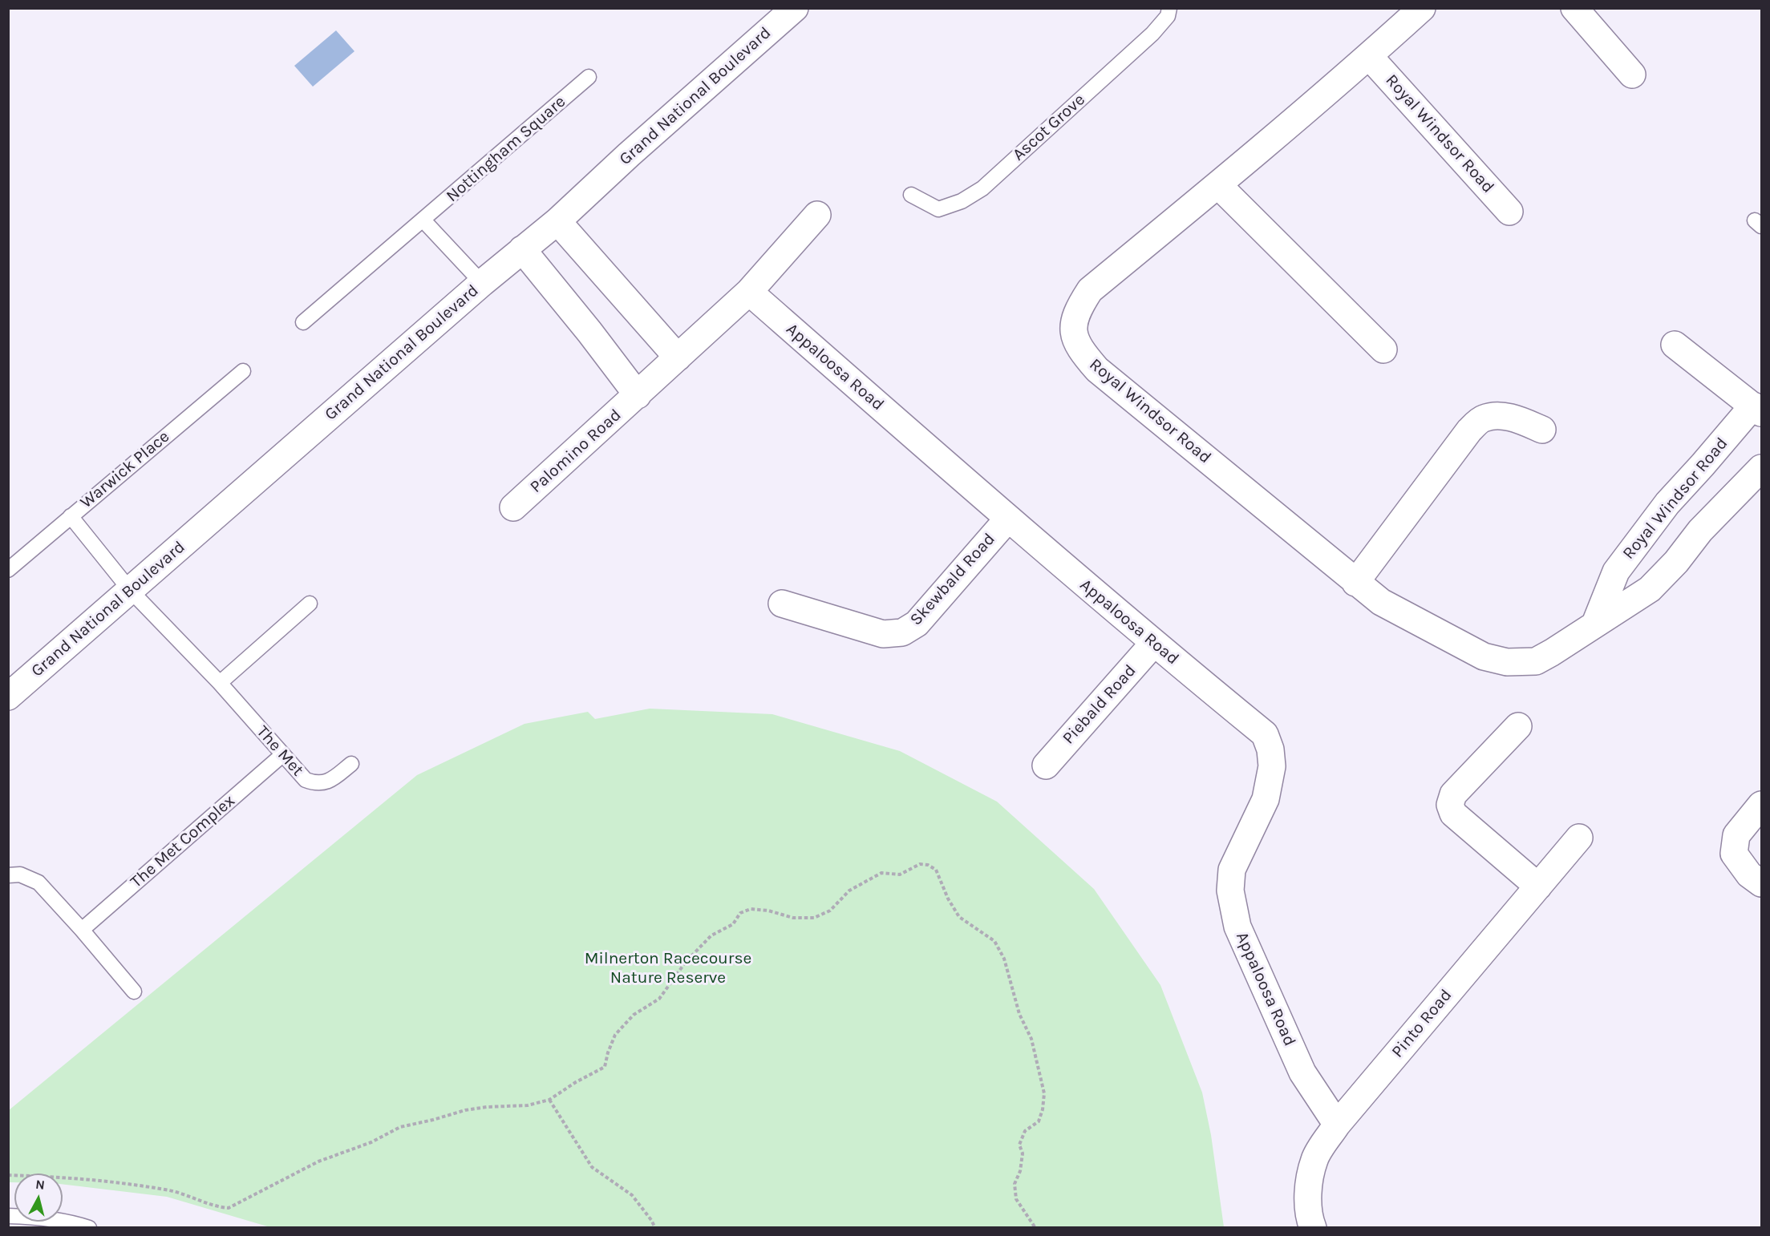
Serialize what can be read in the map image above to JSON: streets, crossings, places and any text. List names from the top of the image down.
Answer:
{
  "streets": {
    "street": [
      "Grand National Boulevard",
      "Royal Windsor Road",
      "Appaloosa Road",
      "Palomino Road",
      "Skewbald Road",
      "Piebald Road",
      "Pinto Road"
    ],
    "lane": [
      "Ascot Grove",
      "Nottingham Square",
      "Warwick Place",
      "The Met",
      "The Met Complex"
    ]
  },
  "crossings": [
    ["Grand National Boulevard", "Warwick Place"],
    ["Grand National Boulevard", "The Met"],
    ["Appaloosa Road", "Skewbald Road"],
    ["Appaloosa Road", "Piebald Road"],
    ["Appaloosa Road", "Pinto Road"],
    ["Warwick Place", "The Met"],
    ["The Met", "The Met Complex"]
  ],
  "parks": ["Milnerton Racecourse Nature Reserve"],
  "north": "top"
}
